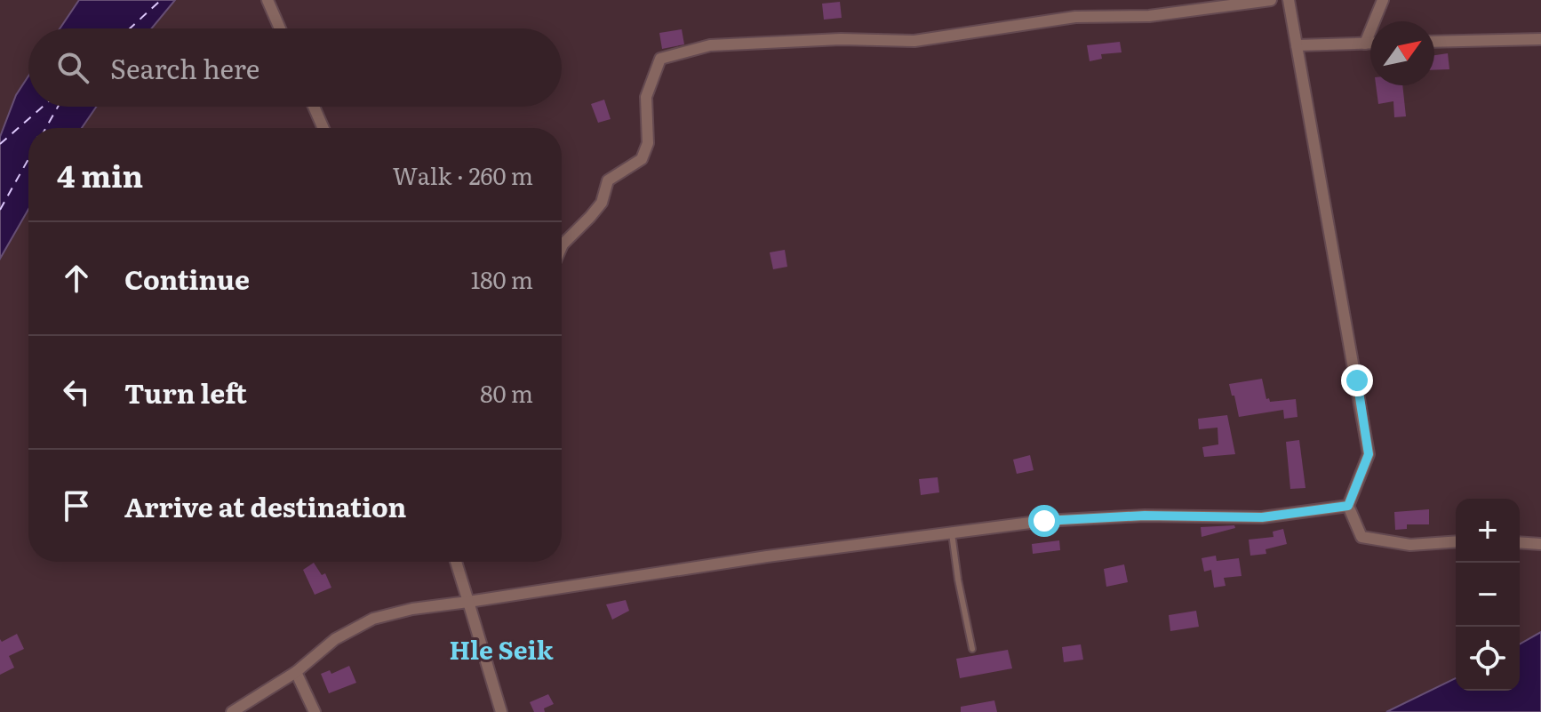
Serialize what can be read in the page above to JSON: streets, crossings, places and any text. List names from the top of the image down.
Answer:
{
  "districts": ["Hle Seik"],
  "north": "top right",
  "page": {
    "search": "Search here",
    "heading": ["4 min", "Walk · 260 m"],
    "list": [
      ["Continue", "180 m"],
      ["Turn left", "80 m"],
      "Arrive at destination"
    ],
    "map_buttons": ["+", "−"]
  }
}
